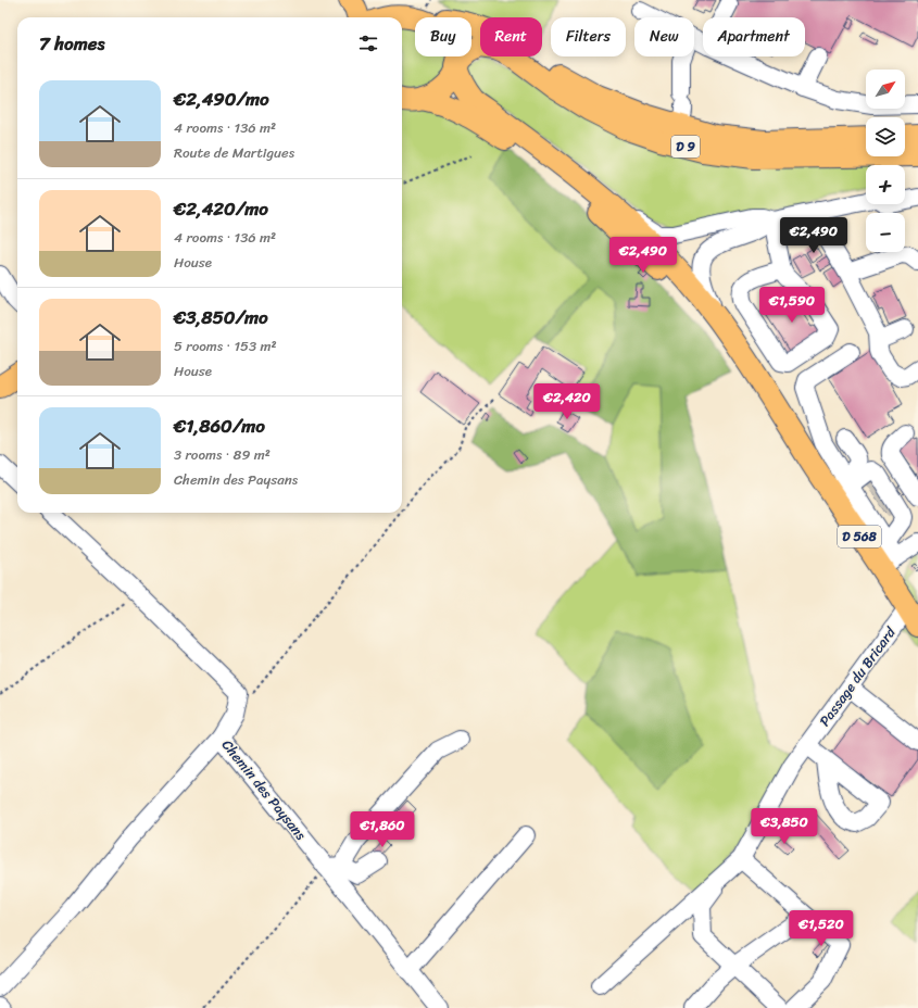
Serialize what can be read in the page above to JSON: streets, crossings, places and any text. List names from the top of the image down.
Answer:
{
  "streets": {
    "main road": ["D 9", "D 568"],
    "street": ["Passage du Bricard", "Chemin des Paysans"]
  },
  "crossings": [
    ["D 9", "D 568"],
    ["D 568", "Passage du Bricard"]
  ],
  "north": "top right",
  "page": {
    "chip": [
      "Buy",
      "Rent",
      "Filters",
      "New",
      "Apartment"
    ],
    "heading": "7 homes",
    "map_buttons": ["+", "−"],
    "list": [
      {
        "name": "€2,490/mo",
        "note": "4 rooms · 136 m² · Route de Martigues"
      },
      {
        "name": "€2,420/mo",
        "note": "4 rooms · 136 m² · House"
      },
      {
        "name": "€3,850/mo",
        "note": "5 rooms · 153 m² · House"
      },
      {
        "name": "€1,860/mo",
        "note": "3 rooms · 89 m² · Chemin des Paysans"
      }
    ],
    "price": [
      "€2,490",
      "€2,490",
      "€1,590",
      "€2,420",
      "€3,850",
      "€1,860",
      "€1,520"
    ]
  }
}
